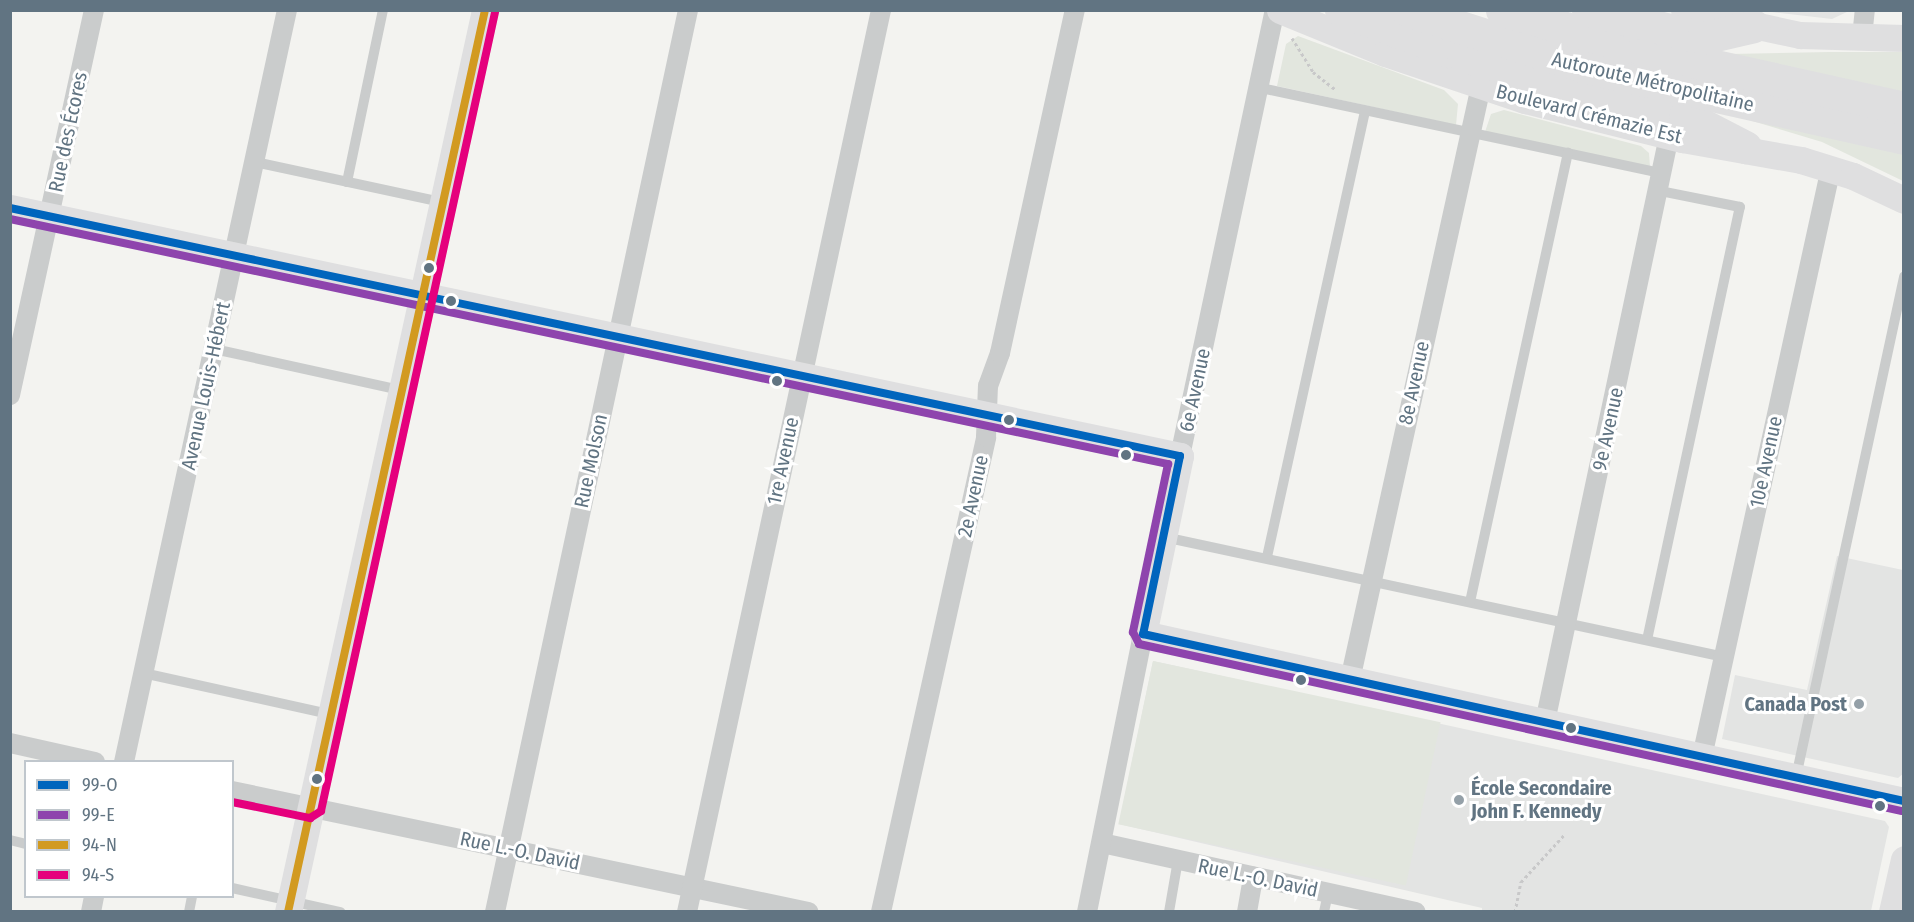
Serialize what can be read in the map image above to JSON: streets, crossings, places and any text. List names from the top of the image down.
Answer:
{
  "streets": {
    "highway": ["Autoroute Métropolitaine"],
    "street": [
      "Boulevard Crémazie Est",
      "Rue des Écores",
      "8e Avenue",
      "Avenue Louis-Hébert",
      "6e Avenue",
      "9e Avenue",
      "Rue Molson",
      "1re Avenue",
      "10e Avenue",
      "2e Avenue",
      "Rue L.-O. David"
    ]
  },
  "crossings": [
    ["Boulevard Crémazie Est", "8e Avenue"],
    ["Boulevard Crémazie Est", "9e Avenue"],
    ["Boulevard Crémazie Est", "10e Avenue"],
    ["6e Avenue", "Rue L.-O. David"],
    ["Rue Molson", "Rue L.-O. David"],
    ["1re Avenue", "Rue L.-O. David"]
  ],
  "places": ["Canada Post", "École Secondaire John F. Kennedy"],
  "lines": [
    "transit line 94-N",
    "transit line 94-S",
    "transit line 99-O",
    "transit line 99-E"
  ],
  "legend": [
    "99-O",
    "99-E",
    "94-N",
    "94-S"
  ]
}
